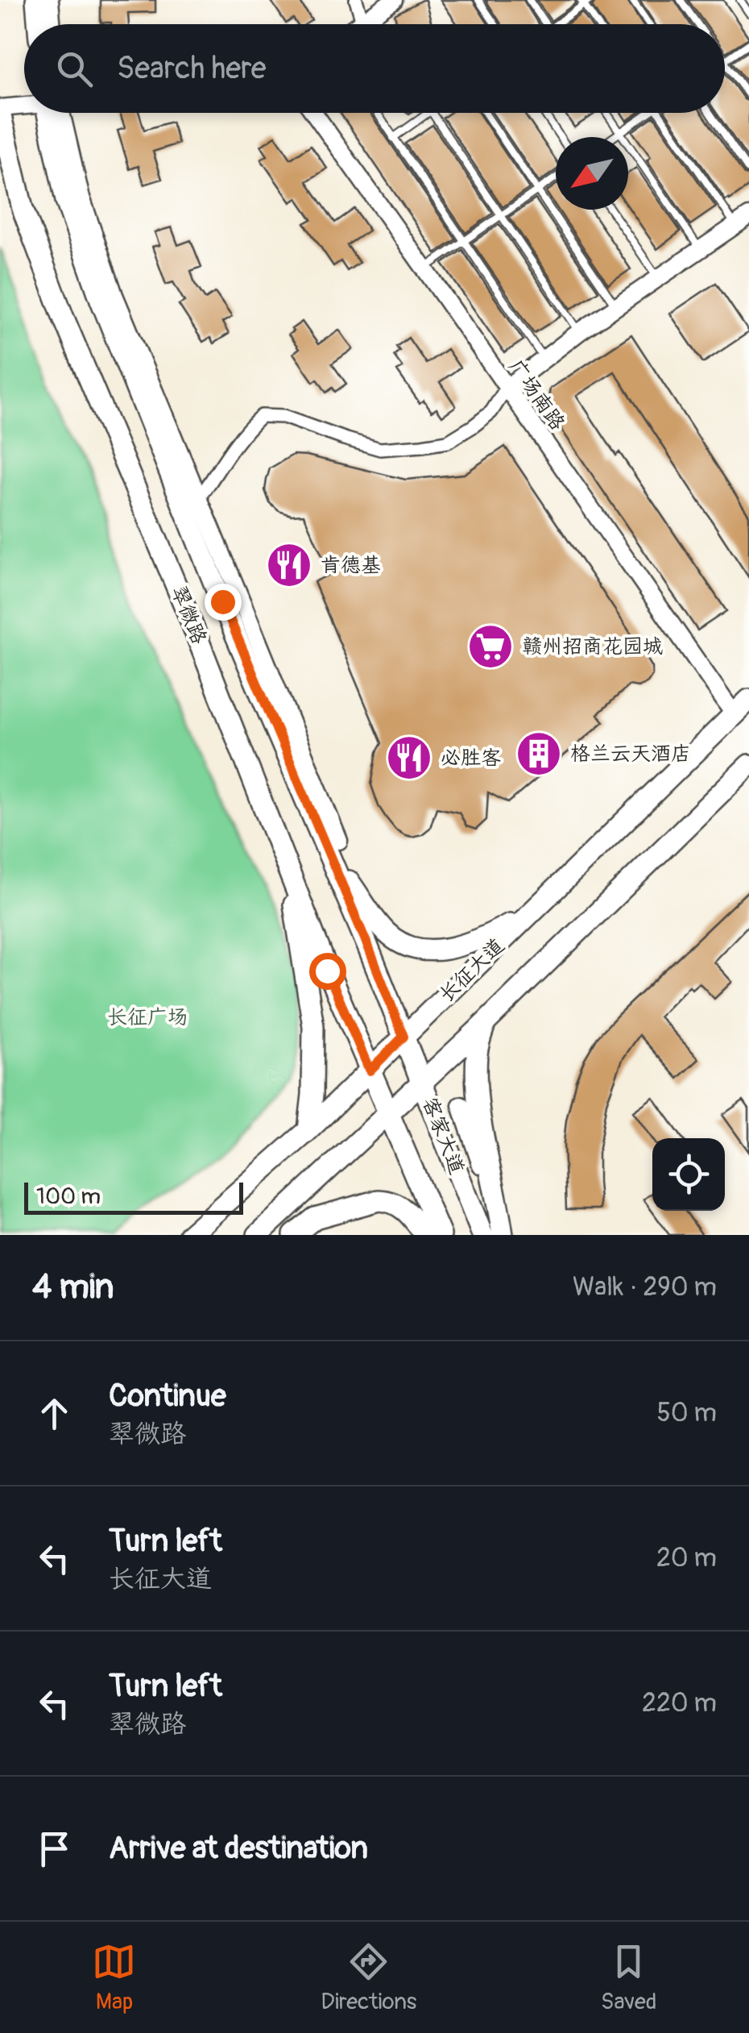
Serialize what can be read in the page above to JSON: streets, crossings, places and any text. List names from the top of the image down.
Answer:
{
  "streets": {
    "main road": ["翠微路", "长征大道", "客家大道"],
    "street": ["广场南路"]
  },
  "crossings": [
    ["广场南路", "长征大道"],
    ["翠微路", "长征大道"],
    ["翠微路", "客家大道"],
    ["长征大道", "客家大道"]
  ],
  "parks": ["长征广场"],
  "places": {
    "restaurant": ["肯德基", "必胜客"],
    "supermarket": ["赣州招商花园城"],
    "building": ["格兰云天酒店"]
  },
  "scale_bar": "100 m",
  "north": "bottom left",
  "page": {
    "search": "Search here",
    "scale": "100 m",
    "heading": ["4 min", "Walk · 290 m"],
    "list": [
      ["Continue", "翠微路", "50 m"],
      ["Turn left", "长征大道", "20 m"],
      ["Turn left", "翠微路", "220 m"],
      "Arrive at destination"
    ],
    "nav": ["Map", "Directions", "Saved"]
  }
}
